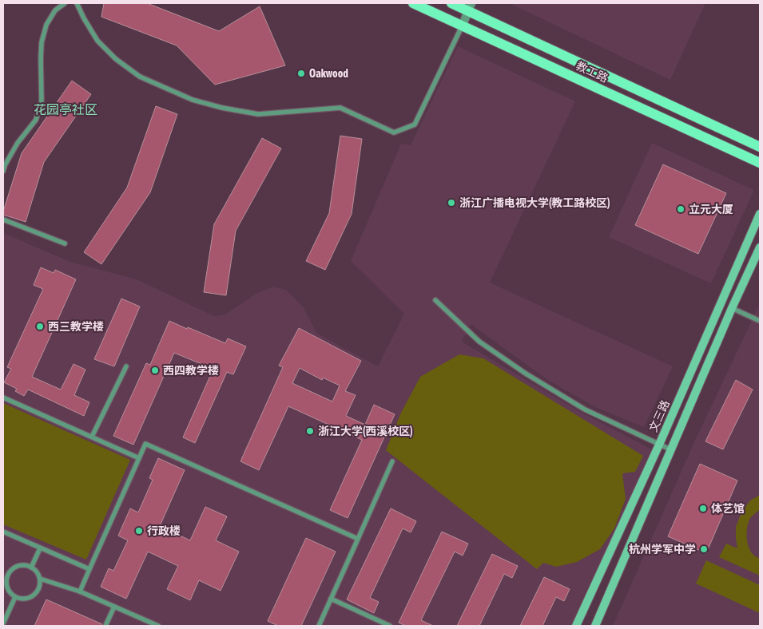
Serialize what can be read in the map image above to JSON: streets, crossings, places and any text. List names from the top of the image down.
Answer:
{
  "streets": {
    "main road": ["教工路", "文三路"]
  },
  "districts": ["花园亭社区"],
  "places": [
    "Oakwood",
    "浙江广播电视大学(教工路校区)",
    "立元大厦",
    "西三教学楼",
    "西四教学楼",
    "浙江大学(西溪校区)",
    "体艺馆",
    "行政楼",
    "杭州学军中学"
  ]
}
